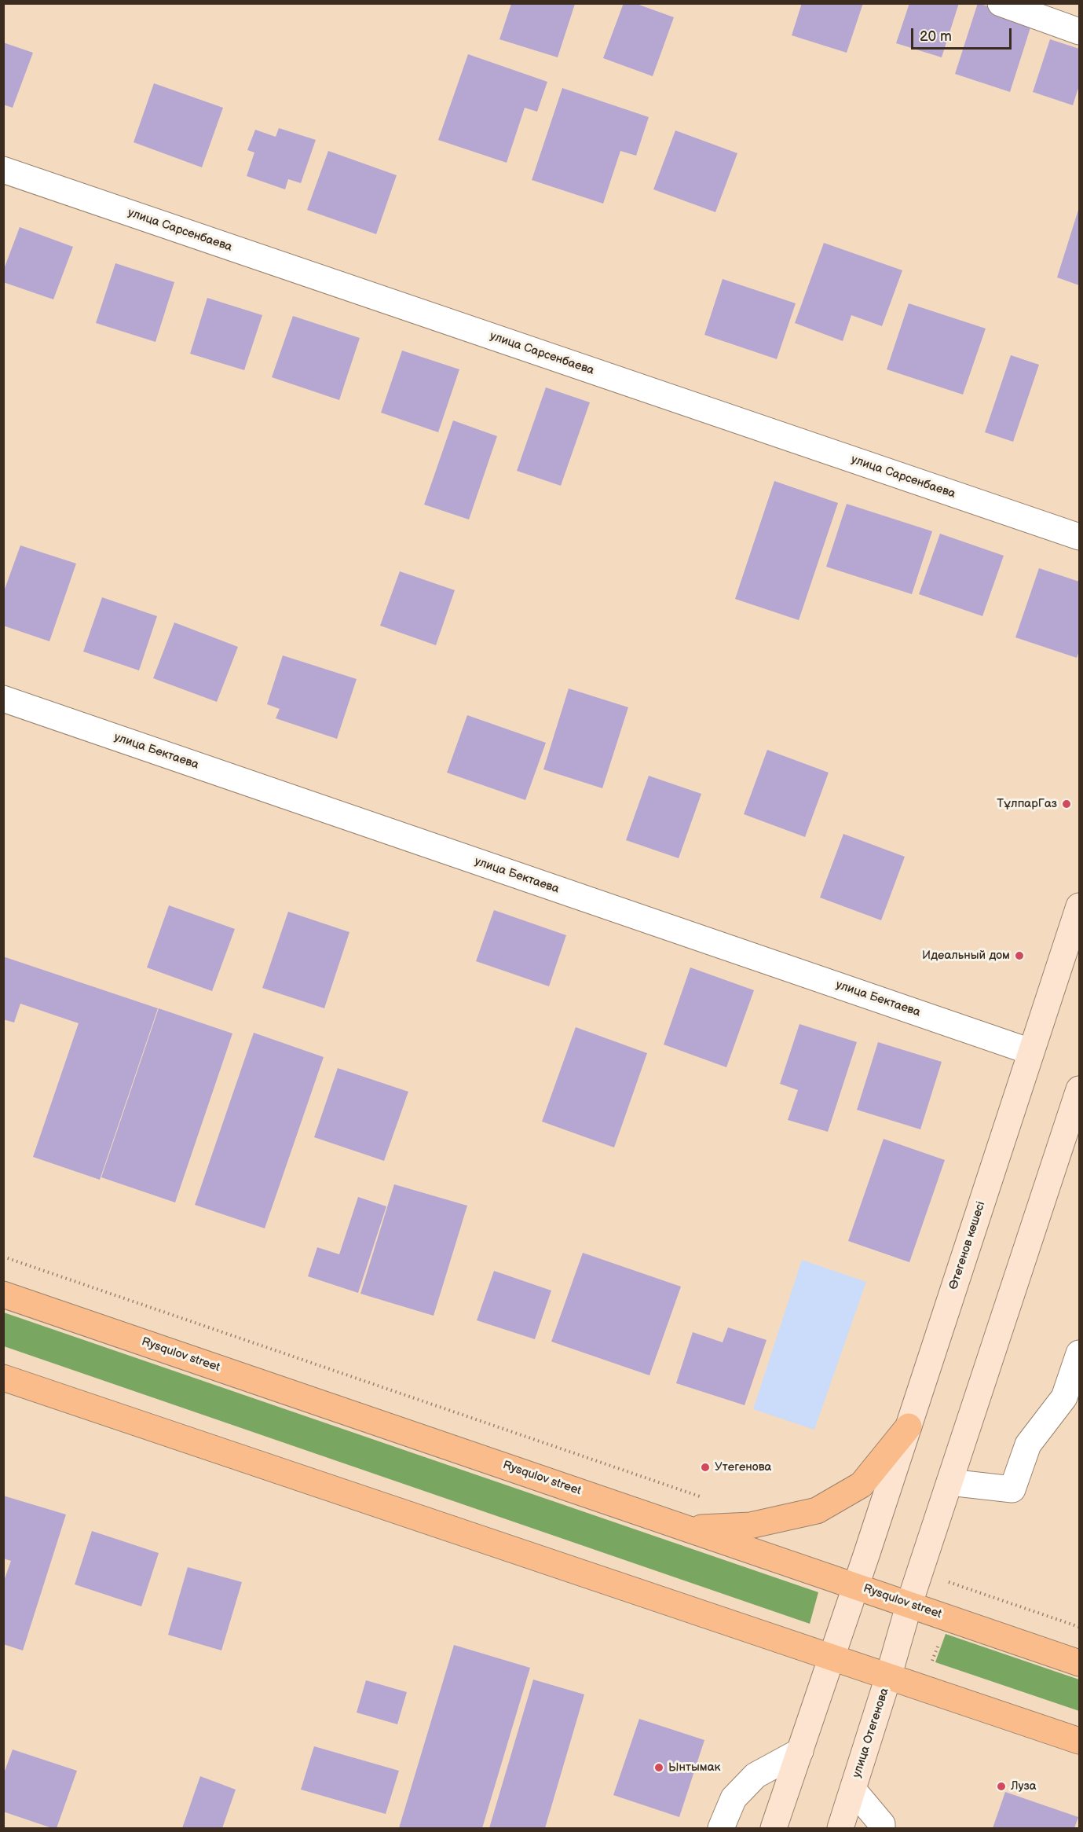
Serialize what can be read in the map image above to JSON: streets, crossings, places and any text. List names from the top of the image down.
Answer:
{
  "streets": {
    "main road": ["Өтегенов көшесі", "Rysqulov street", "улица Отегенова"],
    "street": ["улица Сарсенбаева", "улица Бектаева"]
  },
  "crossings": [
    ["улица Бектаева", "Өтегенов көшесі"],
    ["Өтегенов көшесі", "Rysqulov street"],
    ["Rysqulov street", "улица Отегенова"]
  ],
  "places": [
    "ТұлпарГаз",
    "Идеальный дом",
    "Утегенова",
    "Ынтымак",
    "Луза"
  ],
  "scale_bar": "20 m"
}
